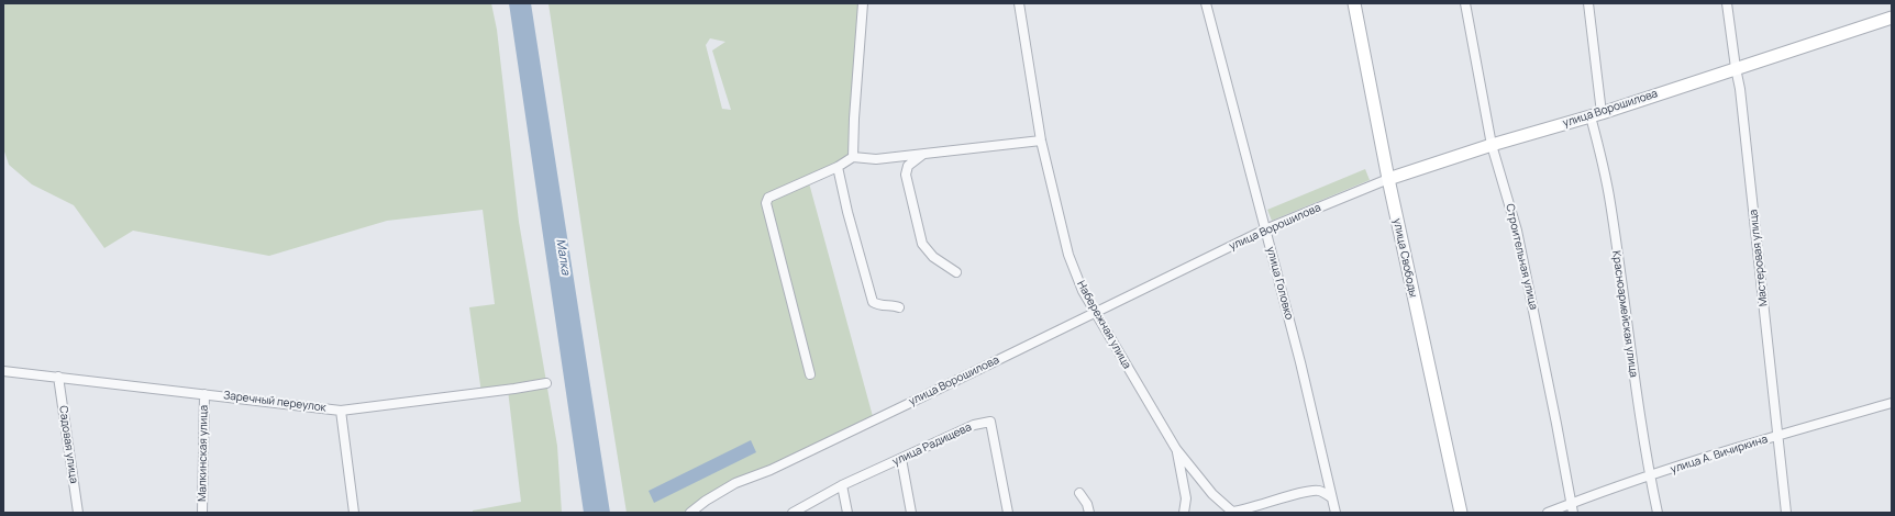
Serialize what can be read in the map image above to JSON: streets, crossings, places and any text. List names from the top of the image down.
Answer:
{
  "streets": {
    "main road": ["улица Ворошилова", "улица Свободы"],
    "street": [
      "Строительная улица",
      "Мастеровая улица",
      "улица Головко",
      "Красноармейская улица",
      "Набережная улица",
      "Заречный переулок",
      "Садовая улица",
      "улица Радищева",
      "Малкинская улица",
      "улица А. Вичиркина"
    ]
  },
  "crossings": [
    ["улица Ворошилова", "Строительная улица"],
    ["улица Ворошилова", "улица Свободы"],
    ["улица Ворошилова", "Мастеровая улица"],
    ["улица Ворошилова", "улица Головко"],
    ["улица Ворошилова", "Красноармейская улица"],
    ["улица Ворошилова", "Набережная улица"],
    ["Строительная улица", "улица А. Вичиркина"],
    ["Мастеровая улица", "улица А. Вичиркина"],
    ["улица Головко", "Набережная улица"],
    ["Красноармейская улица", "улица А. Вичиркина"],
    ["Заречный переулок", "Садовая улица"],
    ["Заречный переулок", "Малкинская улица"]
  ],
  "water": ["Малка"]
}
